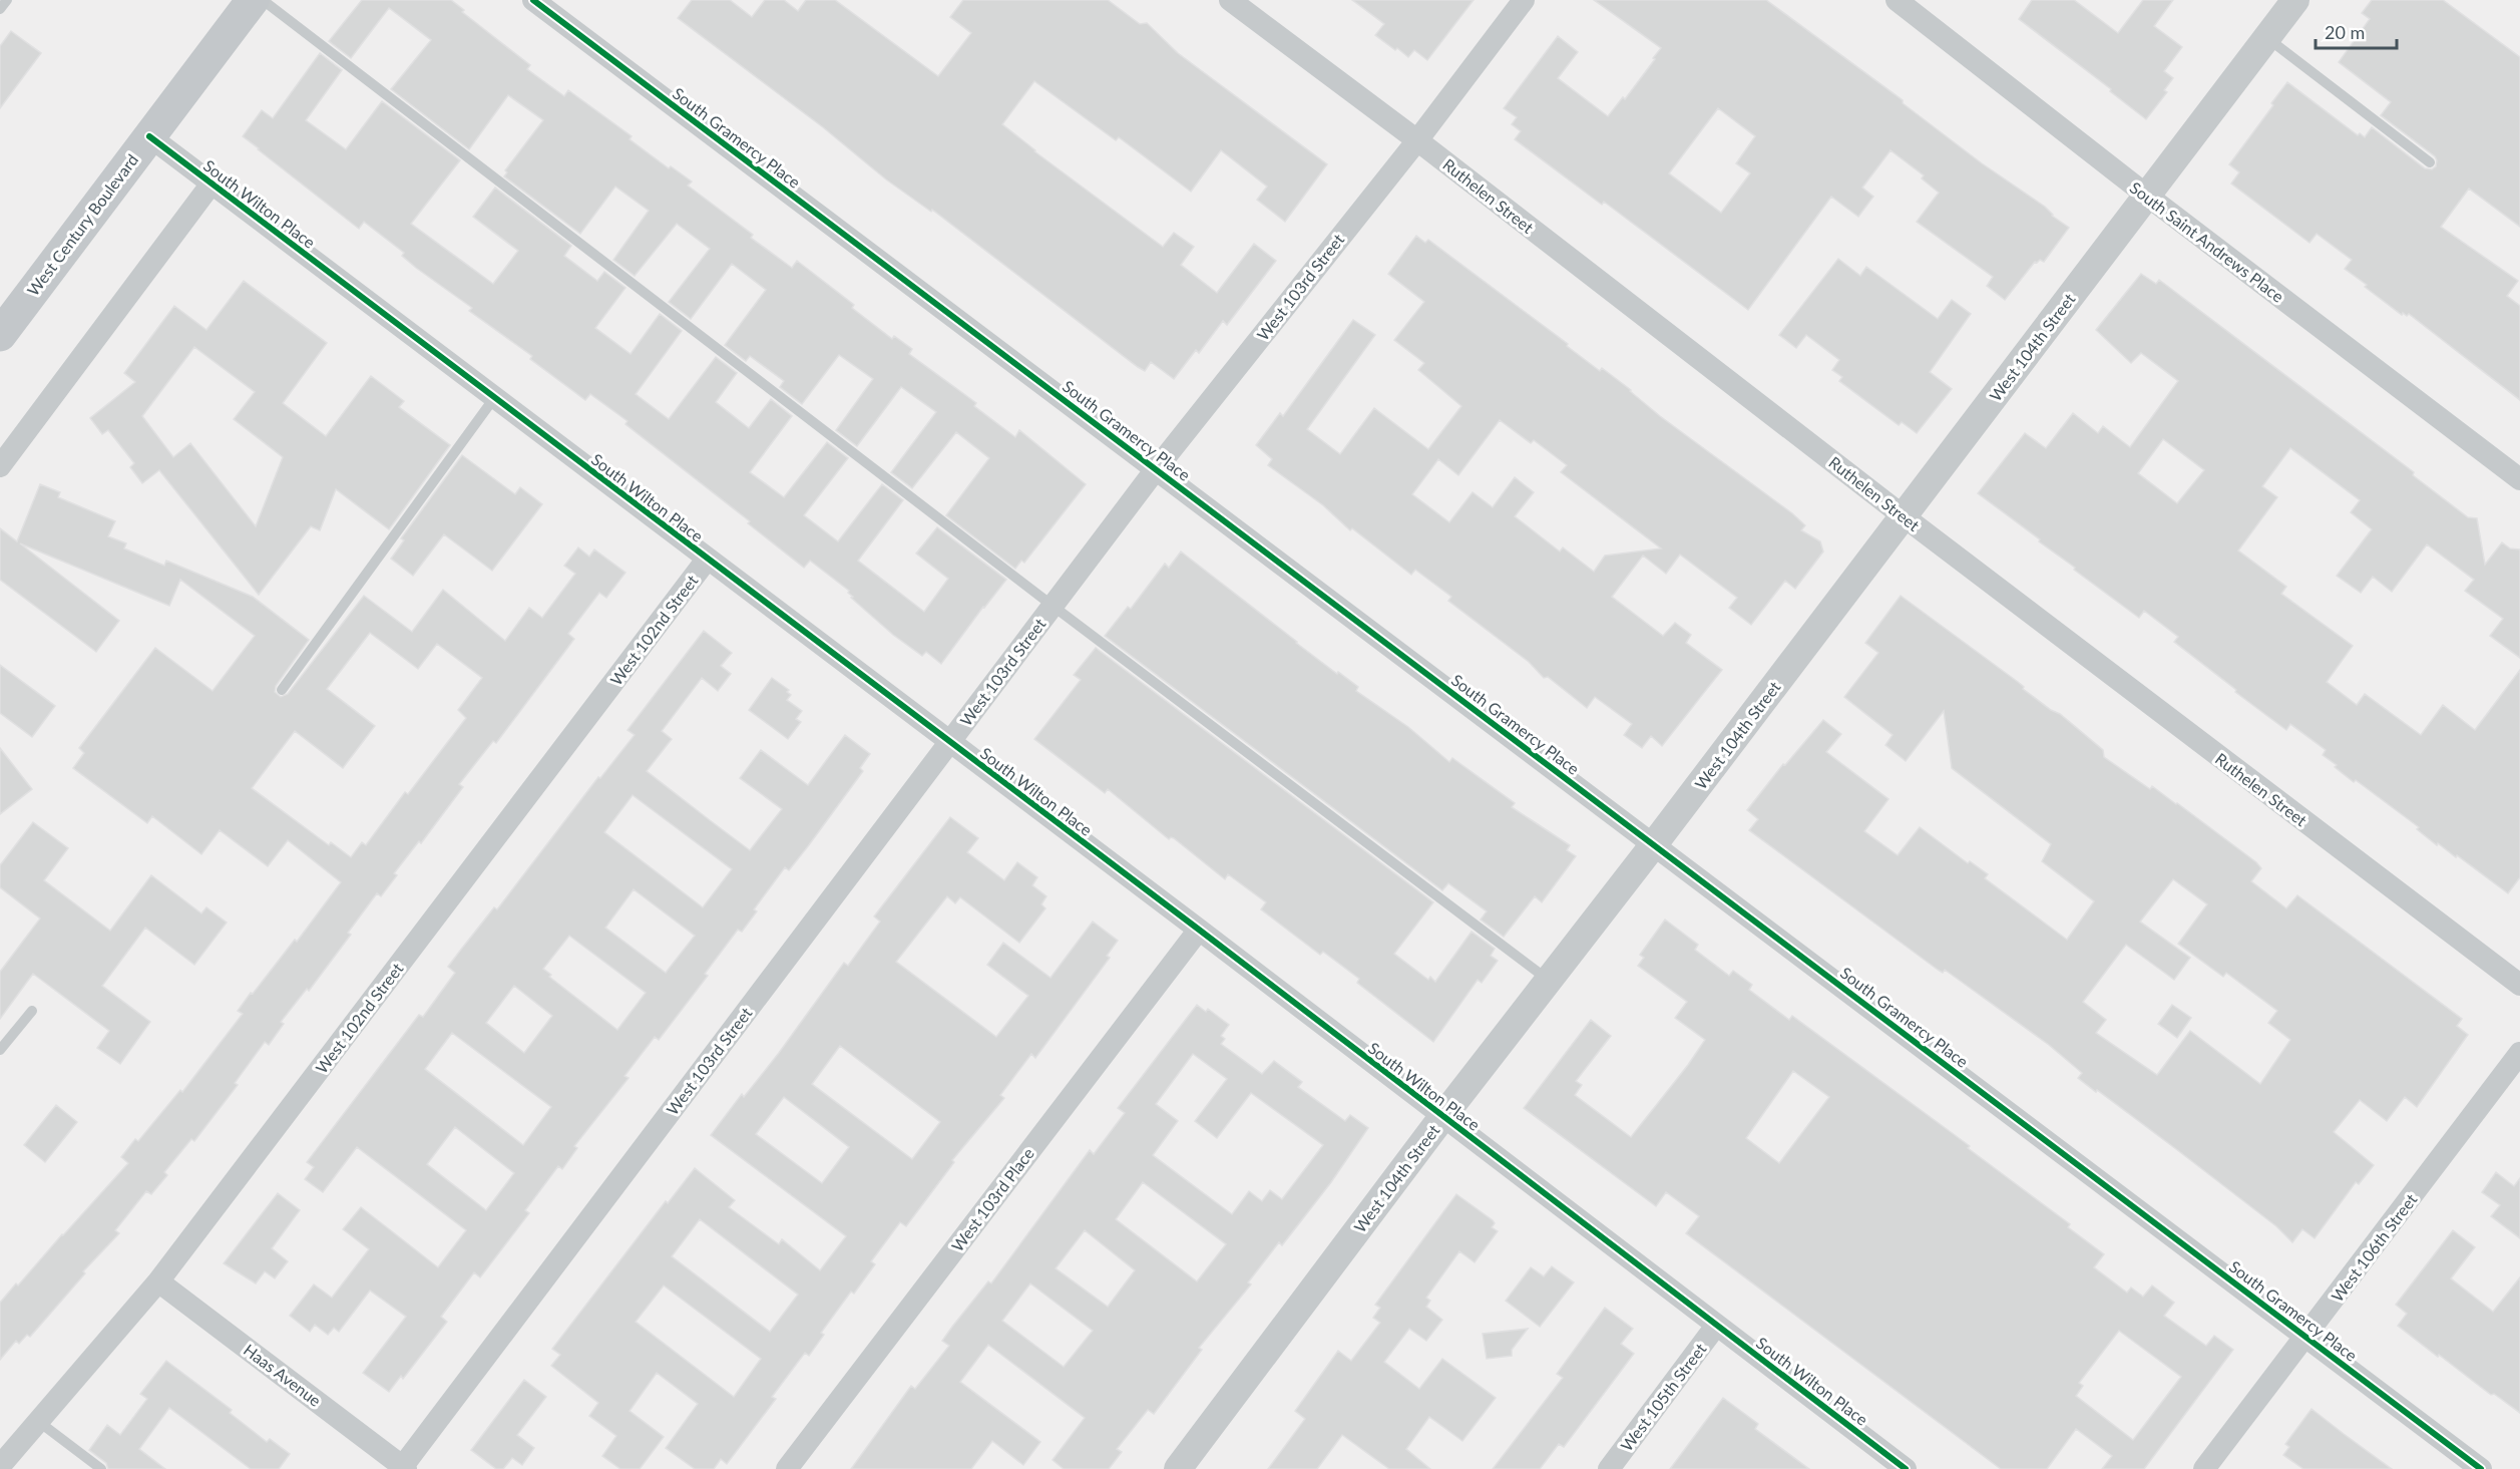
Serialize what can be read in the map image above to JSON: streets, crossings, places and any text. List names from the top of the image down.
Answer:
{
  "streets": {
    "main road": ["West Century Boulevard"],
    "street": [
      "South Gramercy Place",
      "Ruthelen Street",
      "South Wilton Place",
      "South Saint Andrews Place",
      "West 103rd Street",
      "West 104th Street",
      "West 102nd Street",
      "West 103rd Place",
      "West 106th Street",
      "Haas Avenue",
      "West 105th Street"
    ]
  },
  "crossings": [
    ["South Gramercy Place", "West 103rd Street"],
    ["South Gramercy Place", "West 104th Street"],
    ["South Gramercy Place", "West 106th Street"],
    ["Ruthelen Street", "West 103rd Street"],
    ["Ruthelen Street", "West 104th Street"],
    ["South Wilton Place", "West Century Boulevard"],
    ["South Wilton Place", "West 103rd Street"],
    ["South Wilton Place", "West 104th Street"],
    ["South Wilton Place", "West 102nd Street"],
    ["South Wilton Place", "West 103rd Place"],
    ["South Wilton Place", "West 105th Street"],
    ["South Saint Andrews Place", "West 104th Street"],
    ["West 103rd Street", "Haas Avenue"],
    ["West 102nd Street", "Haas Avenue"]
  ],
  "scale_bar": "20 m"
}
